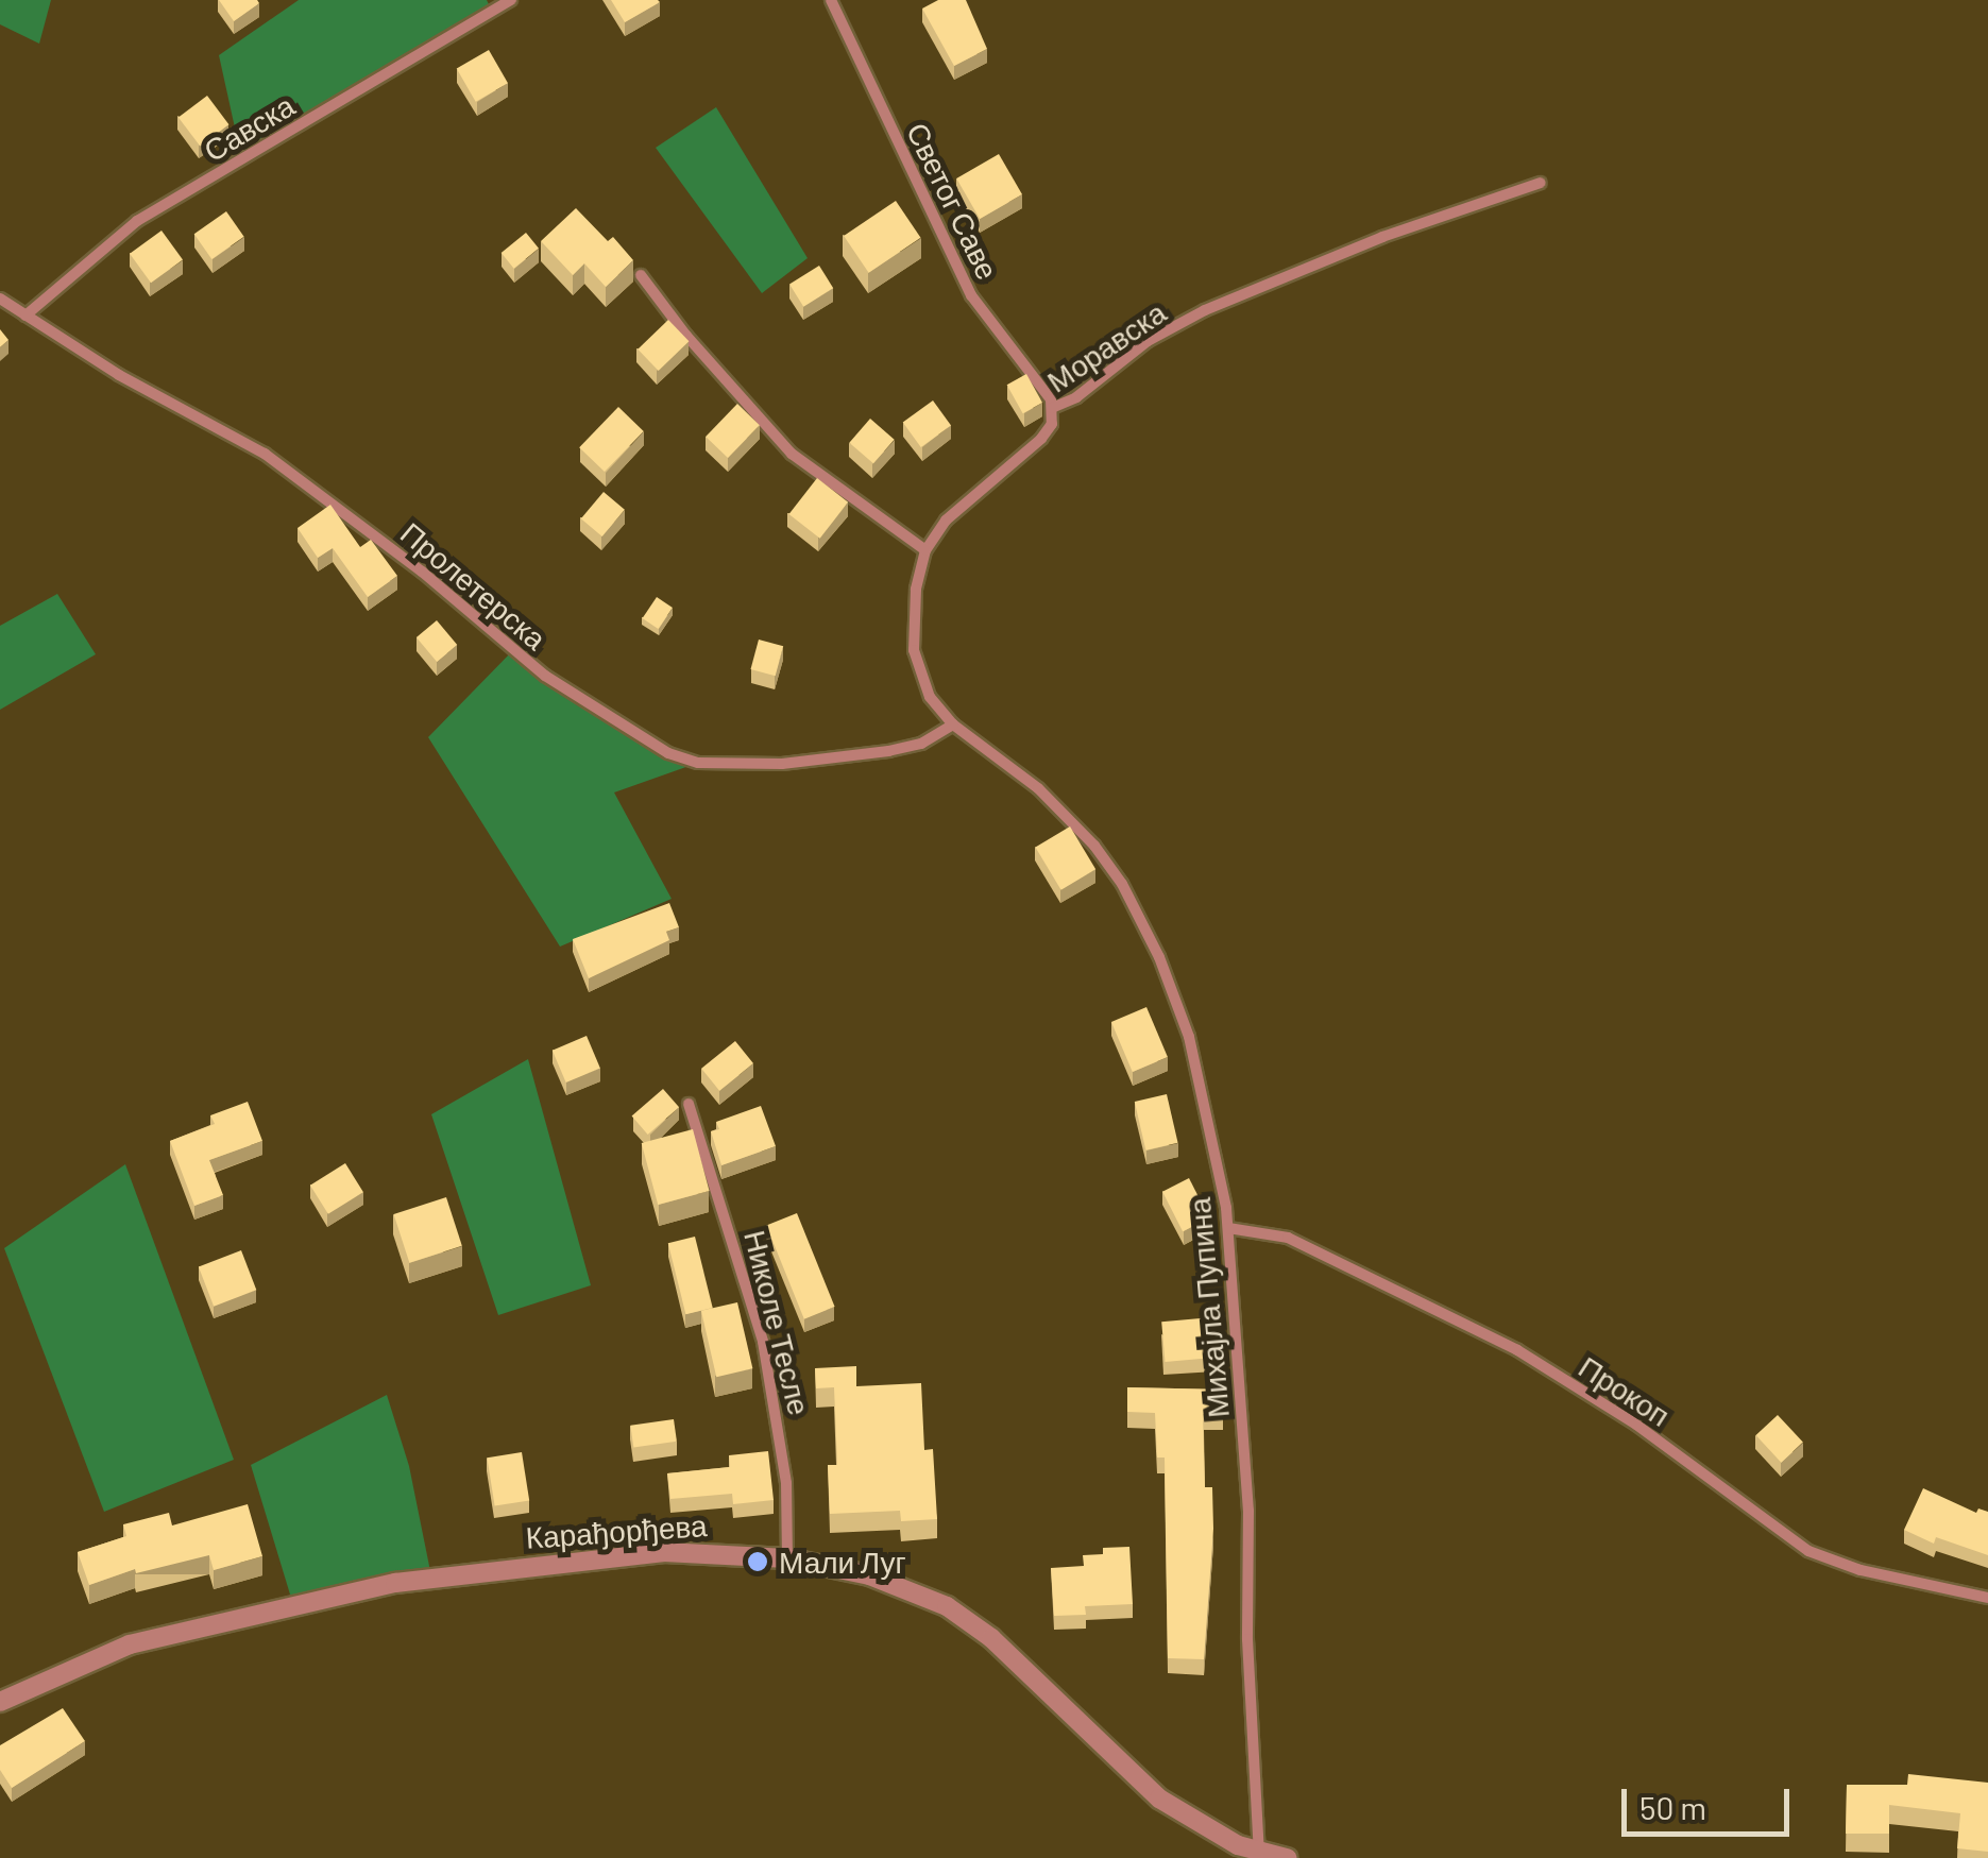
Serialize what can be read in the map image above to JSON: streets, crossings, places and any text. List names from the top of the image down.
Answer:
{
  "streets": {
    "street": [
      "Савска",
      "Светог Саве",
      "Моравска",
      "Пролетерска",
      "Михајла Пупина",
      "Николе Тесле",
      "Прокоп",
      "Карађорђева"
    ]
  },
  "crossings": [
    ["Савска", "Пролетерска"],
    ["Светог Саве", "Моравска"],
    ["Моравска", "Пролетерска"],
    ["Моравска", "Михајла Пупина"],
    ["Пролетерска", "Михајла Пупина"],
    ["Михајла Пупина", "Прокоп"],
    ["Михајла Пупина", "Карађорђева"],
    ["Николе Тесле", "Карађорђева"]
  ],
  "places": ["Мали Луг"],
  "scale_bar": "50 m"
}
